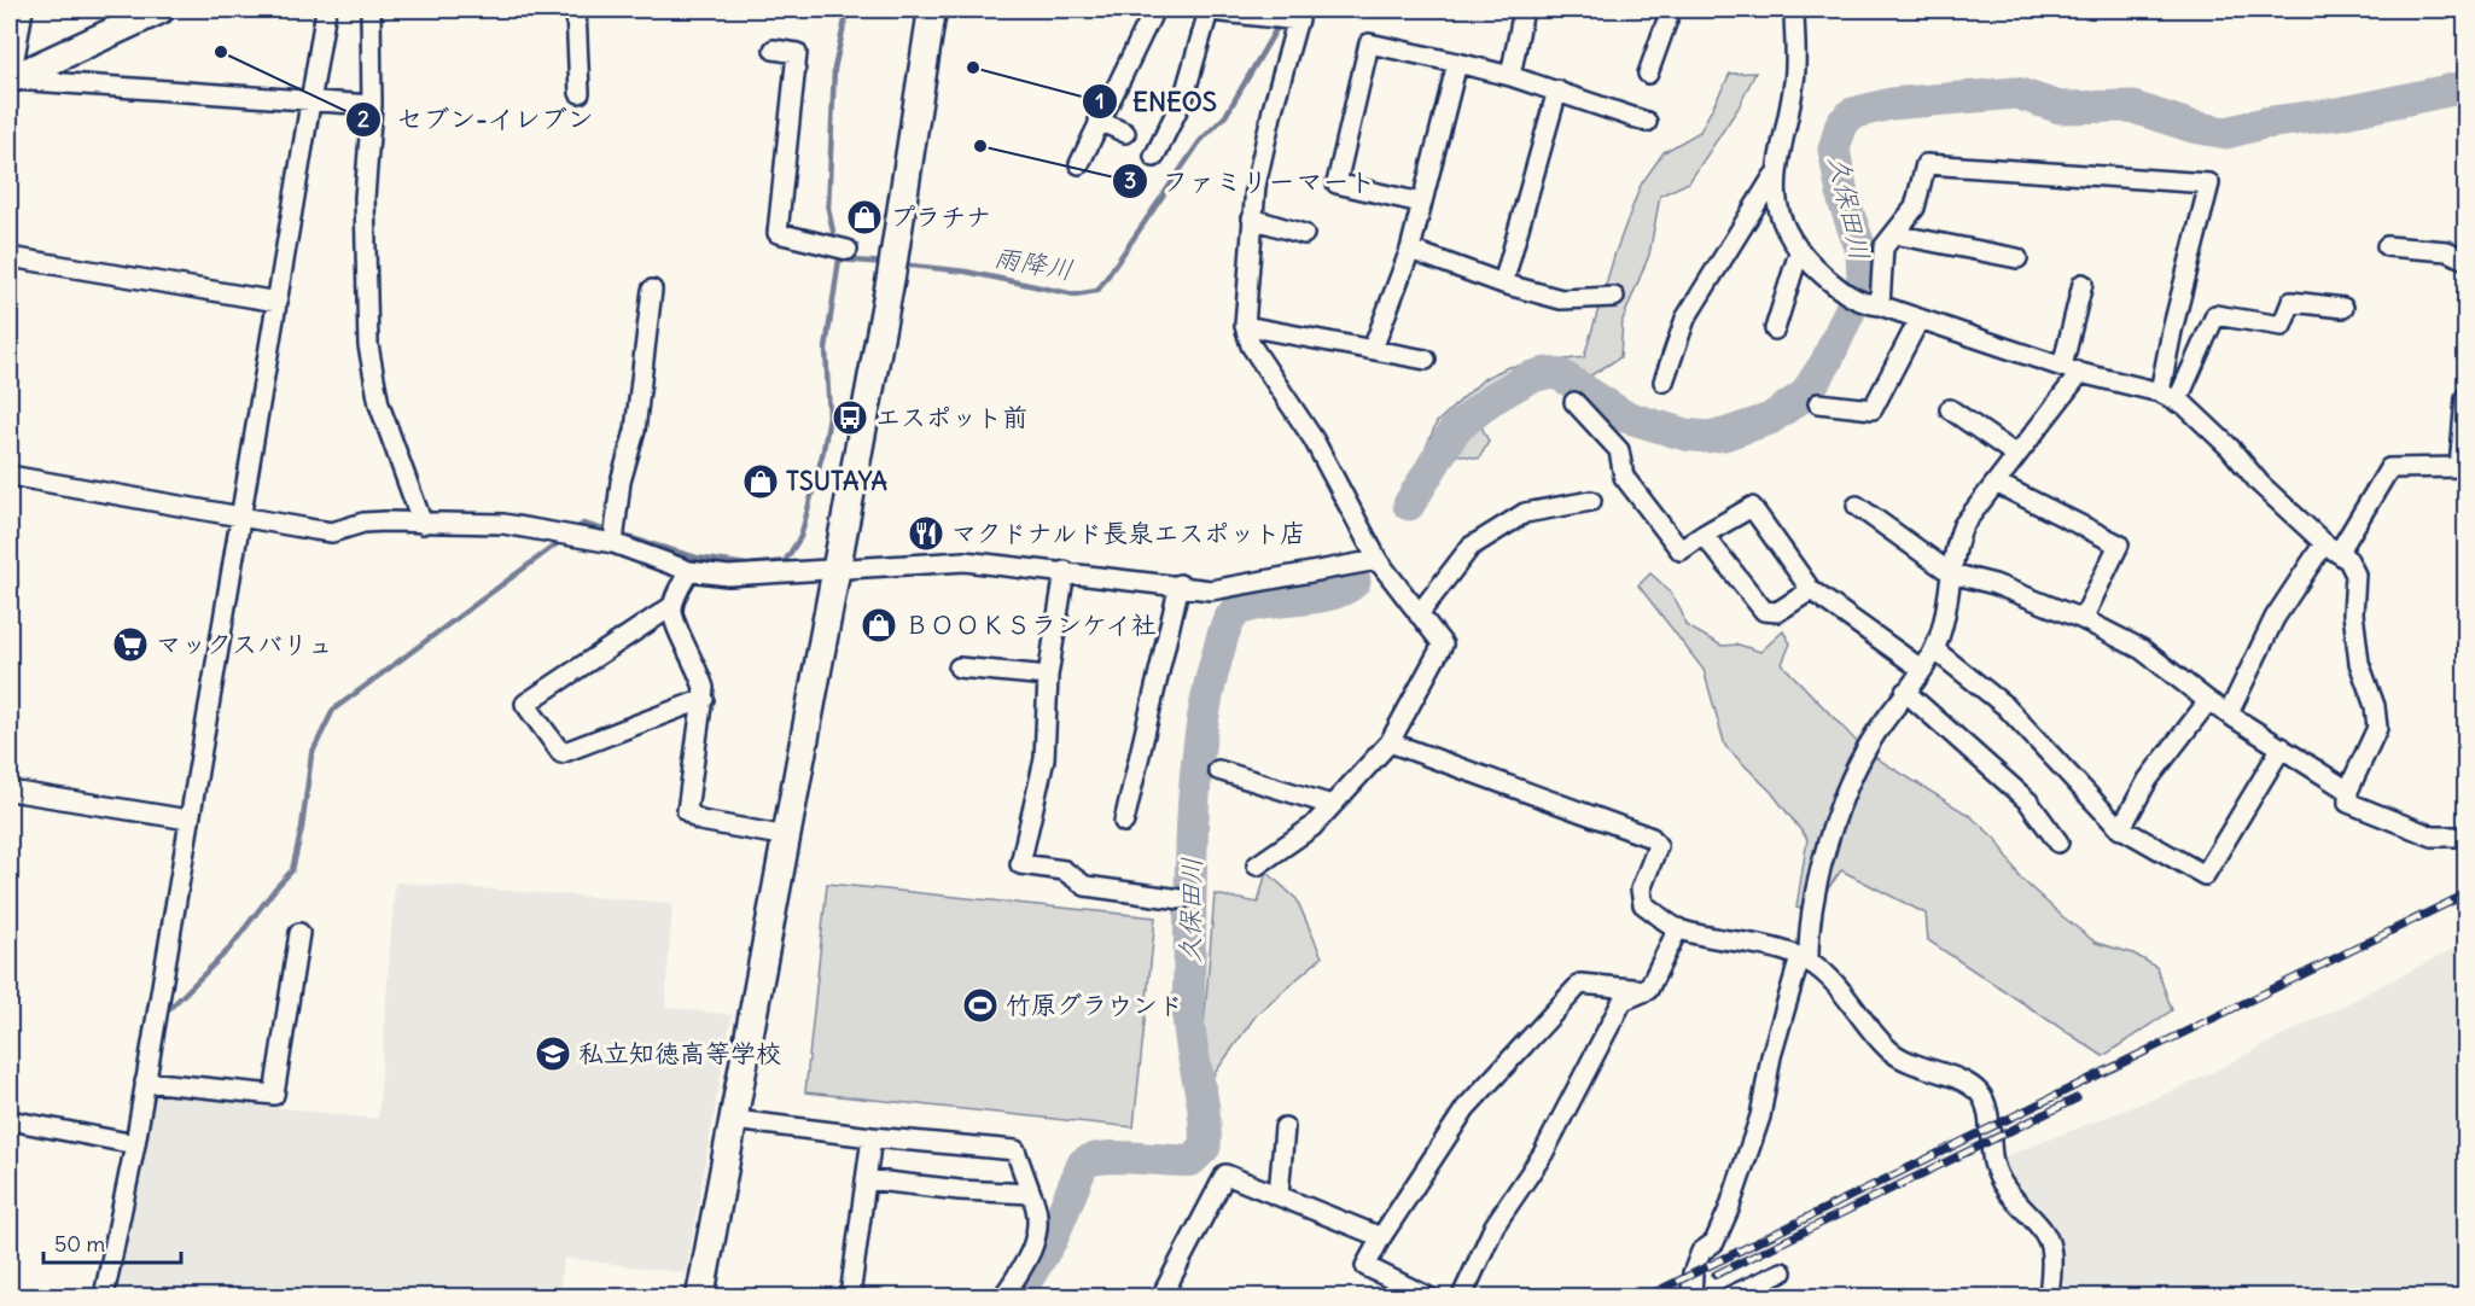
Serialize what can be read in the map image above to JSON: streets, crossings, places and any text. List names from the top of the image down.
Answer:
{
  "water": ["久保田川", "雨降川"],
  "places": {
    "other": ["セブン-イレブン", "ENEOS", "ファミリーマート"],
    "shop": ["プラチナ", "TSUTAYA", "ＢＯＯＫＳランケイ社"],
    "bus stop": ["エスポット前"],
    "restaurant": ["マクドナルド長泉エスポット店"],
    "supermarket": ["マックスバリュ"],
    "sports": ["竹原グラウンド"],
    "school or university": ["私立知徳高等学校"]
  },
  "scale_bar": "50 m"
}
